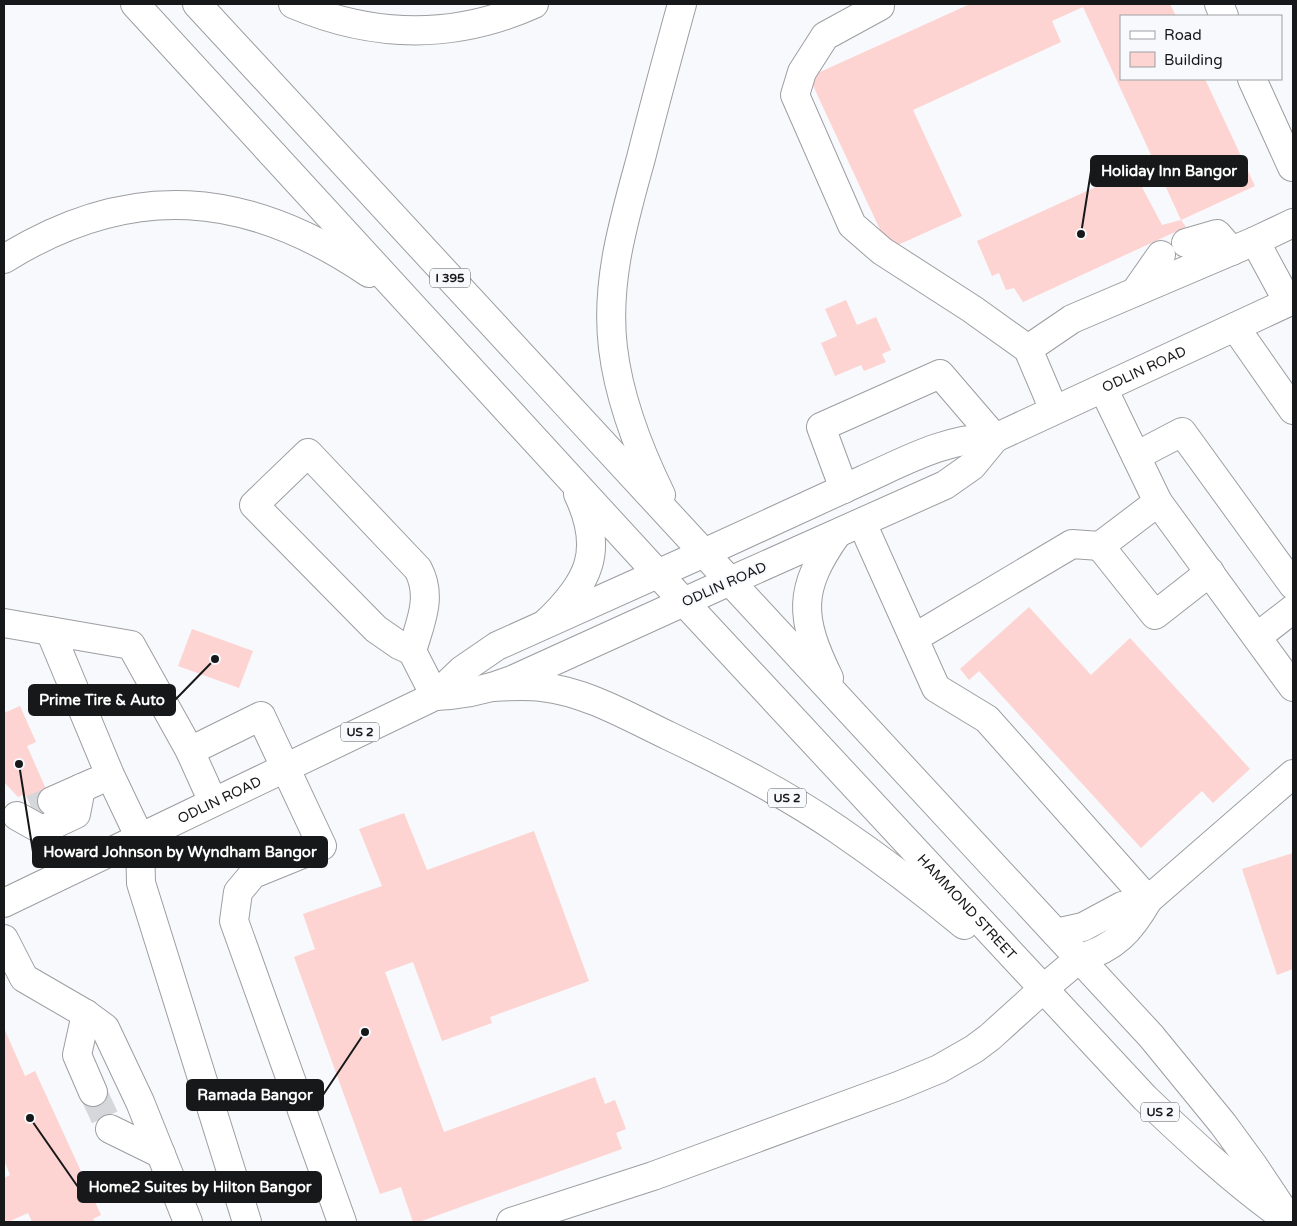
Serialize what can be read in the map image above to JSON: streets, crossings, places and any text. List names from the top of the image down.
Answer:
{
  "streets": {
    "main road": [
      "I 395",
      "ODLIN ROAD",
      "US 2",
      "HAMMOND STREET"
    ]
  },
  "crossings": [
    ["I 395", "ODLIN ROAD"],
    ["I 395", "HAMMOND STREET"],
    ["ODLIN ROAD", "US 2"],
    ["ODLIN ROAD", "HAMMOND STREET"],
    ["US 2", "HAMMOND STREET"]
  ],
  "places": [
    "Holiday Inn Bangor",
    "Prime Tire & Auto",
    "Howard Johnson by Wyndham Bangor",
    "Ramada Bangor",
    "Home2 Suites by Hilton Bangor"
  ],
  "legend": ["Road", "Building"]
}
